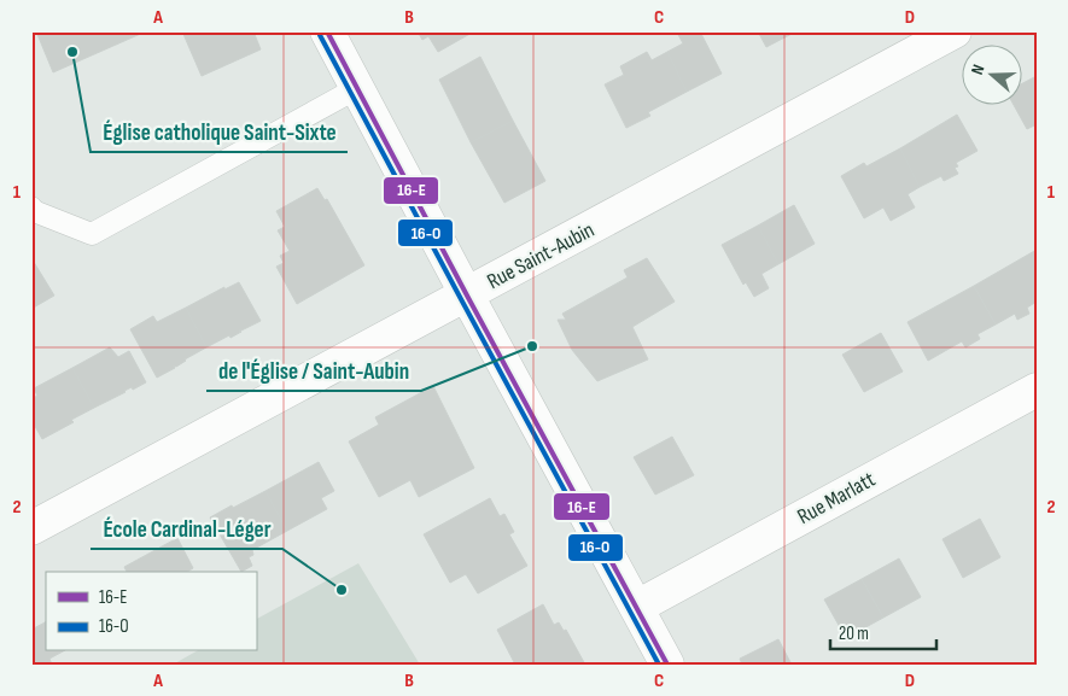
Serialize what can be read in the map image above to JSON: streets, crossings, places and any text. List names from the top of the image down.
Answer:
{
  "streets": {
    "street": ["Rue Saint-Aubin", "Rue Marlatt"]
  },
  "places": ["Église catholique Saint-Sixte", "de l'Église / Saint-Aubin", "École Cardinal-Léger"],
  "lines": ["transit line 16-E", "transit line 16-O"],
  "legend": ["16-E", "16-O"],
  "scale_bar": "20 m",
  "north": "left",
  "grid": {
    "columns": [
      "A",
      "B",
      "C",
      "D"
    ],
    "rows": ["1", "2"]
  }
}
